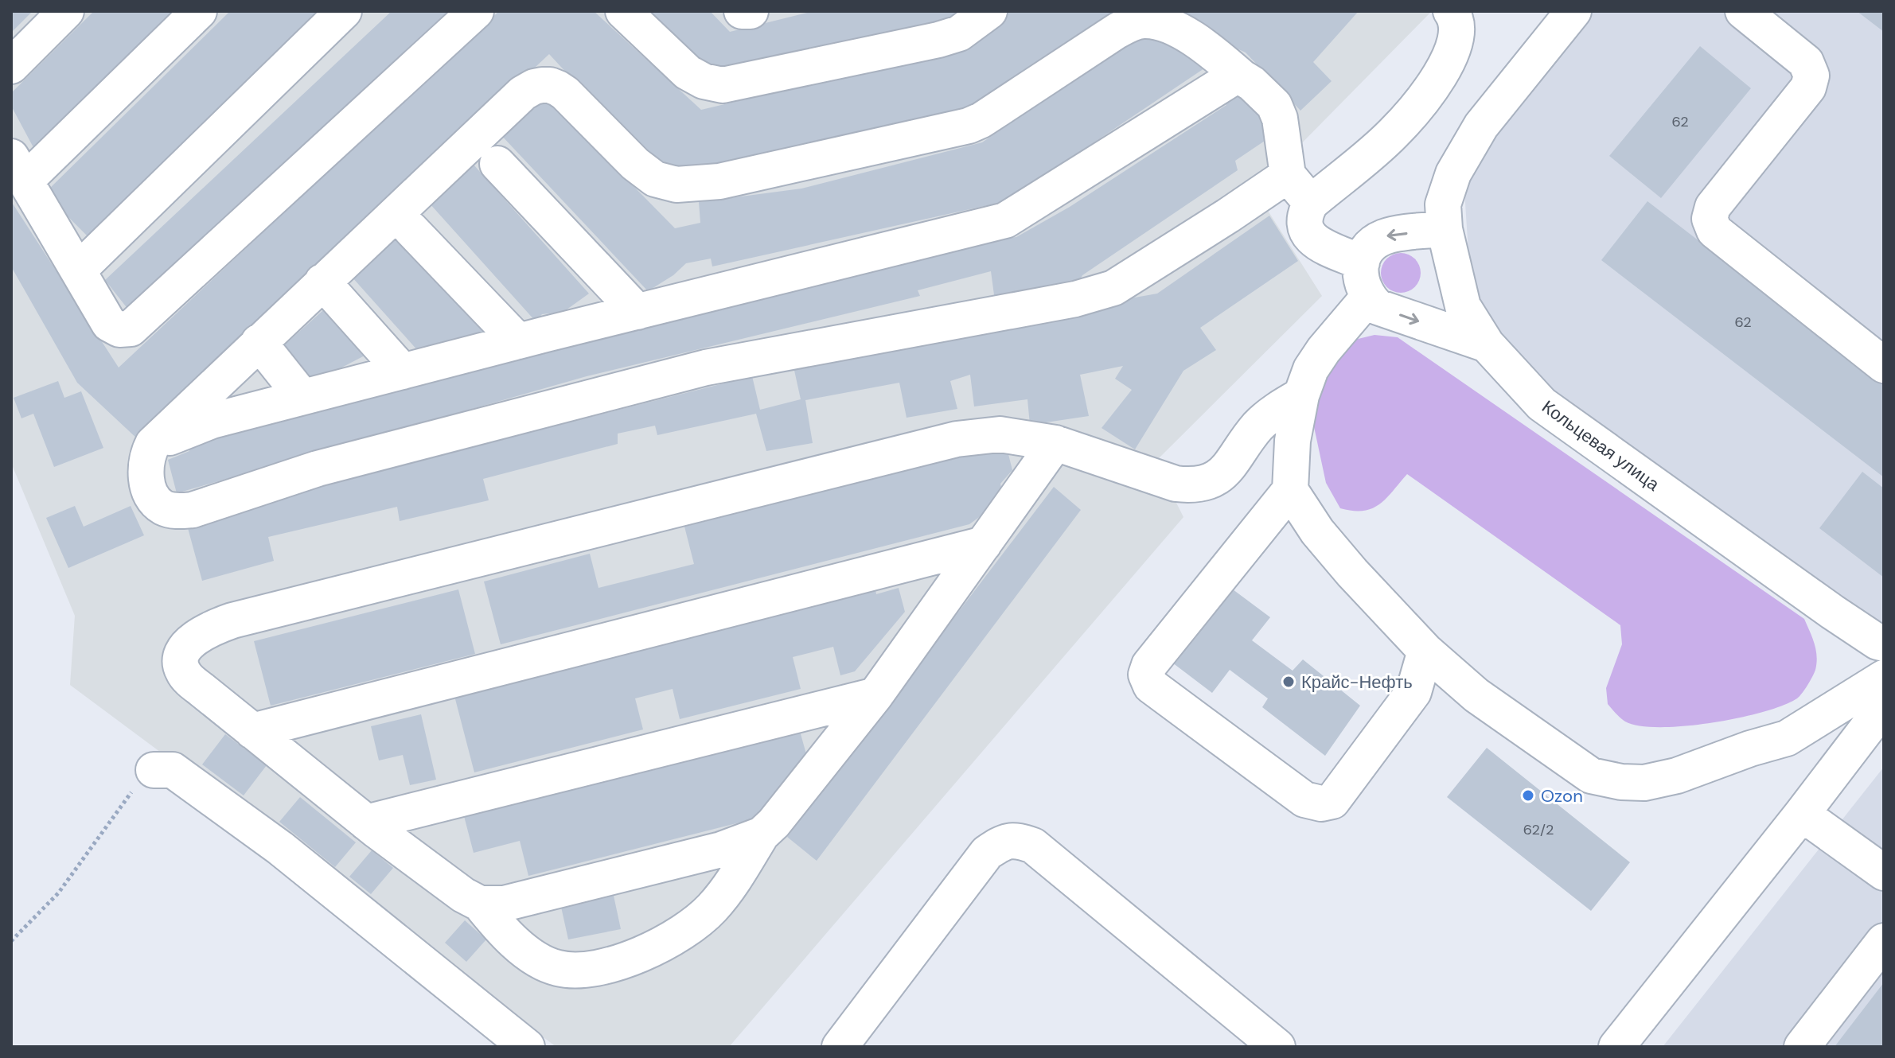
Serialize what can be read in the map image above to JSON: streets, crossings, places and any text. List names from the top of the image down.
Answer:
{
  "streets": {
    "street": ["Кольцевая улица"]
  },
  "places": ["Крайс-Нефть", "Ozon"],
  "house_numbers": ["62", "62", "62/2"]
}
